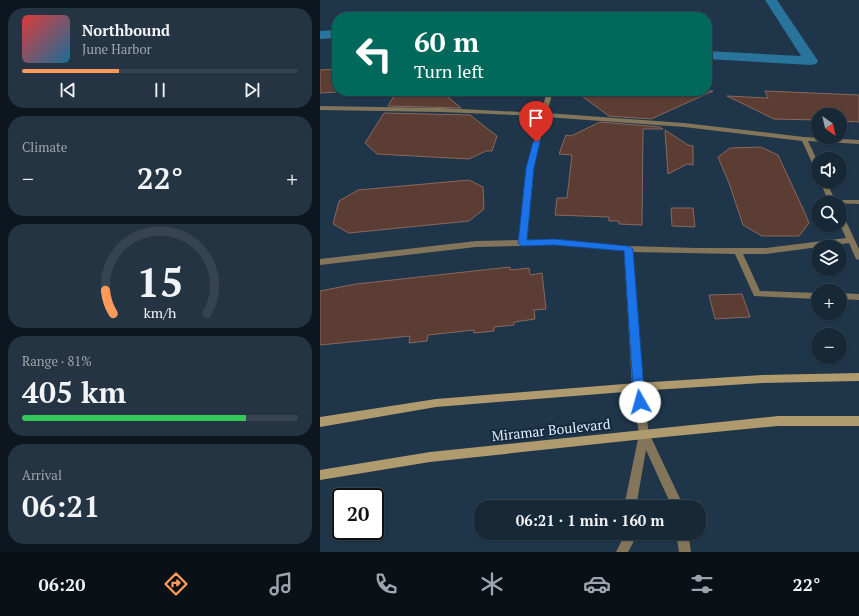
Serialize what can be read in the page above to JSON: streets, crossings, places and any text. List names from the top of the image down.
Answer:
{
  "streets": {
    "street": ["Miramar Boulevard"]
  },
  "north": "bottom right",
  "page": {
    "turn": ["60 m", "Turn left"],
    "song": ["Northbound", "June Harbor"],
    "map_buttons": ["+", "−"],
    "tile": [
      "Climate",
      ["Range · 81%", "405 km"],
      ["Arrival", "06:21"]
    ],
    "heat": ["−", "22°", "+"],
    "limit": "20",
    "trip": "06:21 · 1 min · 160 m",
    "tabs": ["06:20", "22°"],
    "gauge": ["15", "km/h"]
  }
}
